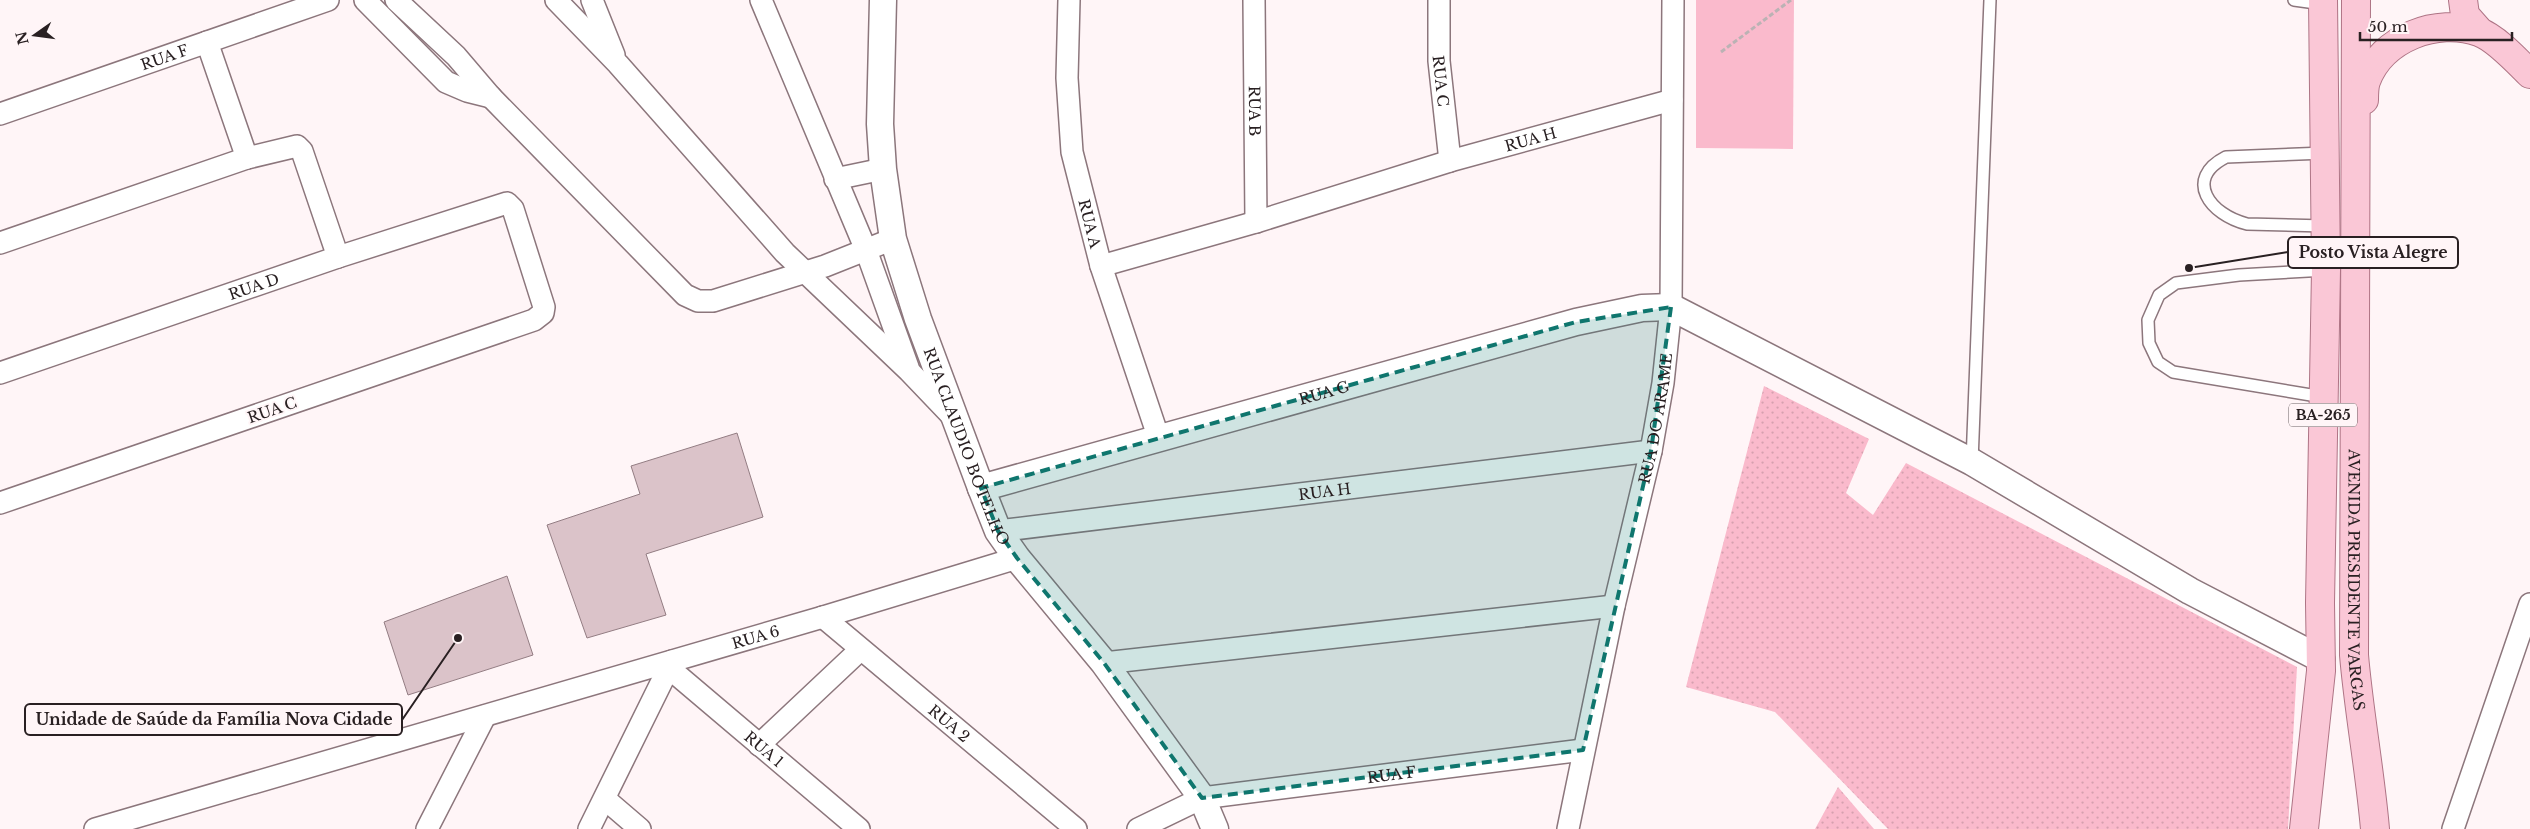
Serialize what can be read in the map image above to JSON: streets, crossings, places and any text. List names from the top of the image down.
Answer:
{
  "streets": {
    "main road": ["BA-265", "AVENIDA PRESIDENTE VARGAS"],
    "street": [
      "RUA F",
      "RUA C",
      "RUA B",
      "RUA H",
      "RUA A",
      "RUA D",
      "RUA G",
      "RUA DO ARAME",
      "RUA CLAUDIO BOTELHO",
      "RUA 6",
      "RUA 2",
      "RUA 1"
    ]
  },
  "crossings": [
    ["RUA F", "RUA DO ARAME"],
    ["RUA F", "RUA CLAUDIO BOTELHO"],
    ["RUA C", "RUA H"],
    ["RUA C", "RUA D"],
    ["RUA B", "RUA H"],
    ["RUA H", "RUA A"],
    ["RUA H", "RUA DO ARAME"],
    ["RUA H", "RUA CLAUDIO BOTELHO"],
    ["RUA A", "RUA G"],
    ["RUA G", "RUA DO ARAME"],
    ["RUA G", "RUA CLAUDIO BOTELHO"],
    ["RUA CLAUDIO BOTELHO", "RUA 6"],
    ["RUA 6", "RUA 2"],
    ["RUA 6", "RUA 1"]
  ],
  "places": ["Posto Vista Alegre", "Unidade de Saúde da Família Nova Cidade"],
  "scale_bar": "50 m",
  "north": "left"
}
